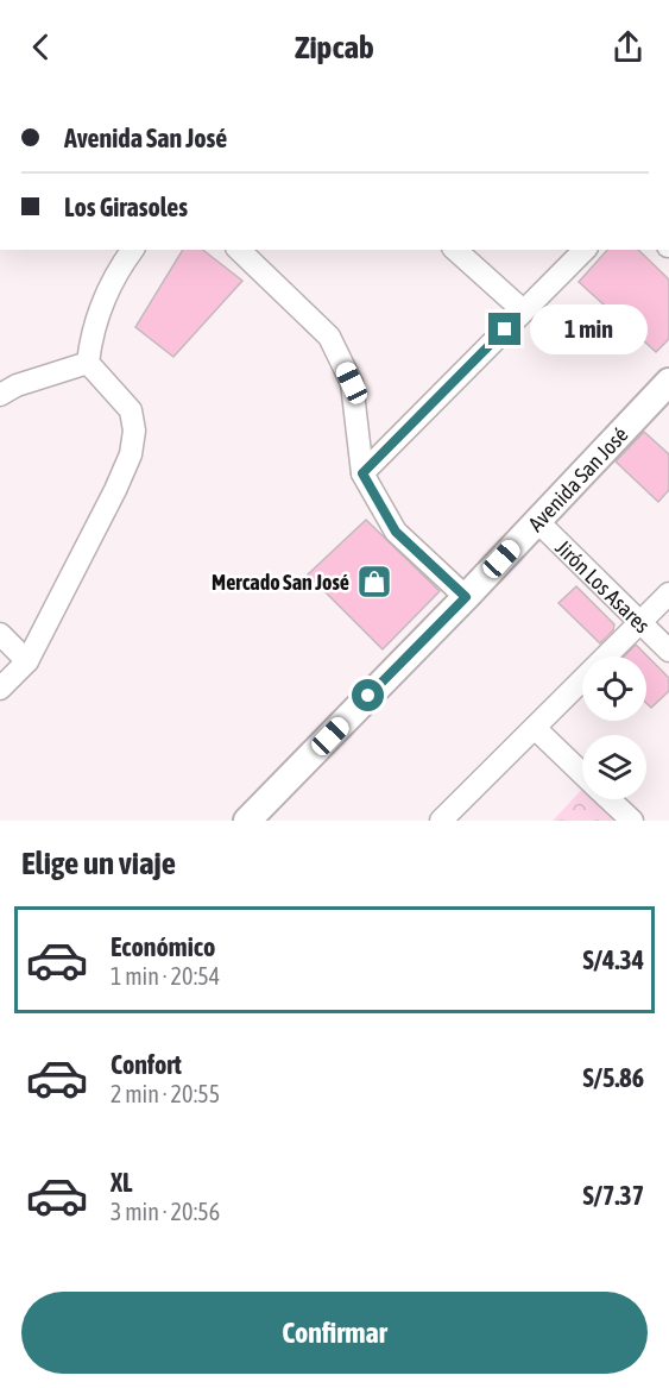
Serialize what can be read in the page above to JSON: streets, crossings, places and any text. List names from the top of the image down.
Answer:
{
  "streets": {
    "street": ["Avenida San José", "Jirón Los Asares"]
  },
  "crossings": [
    ["Avenida San José", "Jirón Los Asares"]
  ],
  "places": {
    "shop": ["Mercado San José"]
  },
  "page": {
    "header": "Zipcab",
    "banner": ["Avenida San José", "Los Girasoles"],
    "bubble": "1 min",
    "heading": "Elige un viaje",
    "list": [
      {
        "name": "Económico",
        "note": "1 min · 20:54",
        "value": "S/4.34"
      },
      {
        "name": "Confort",
        "note": "2 min · 20:55",
        "value": "S/5.86"
      },
      {
        "name": "XL",
        "note": "3 min · 20:56",
        "value": "S/7.37"
      }
    ],
    "buttons": "Confirmar"
  }
}
